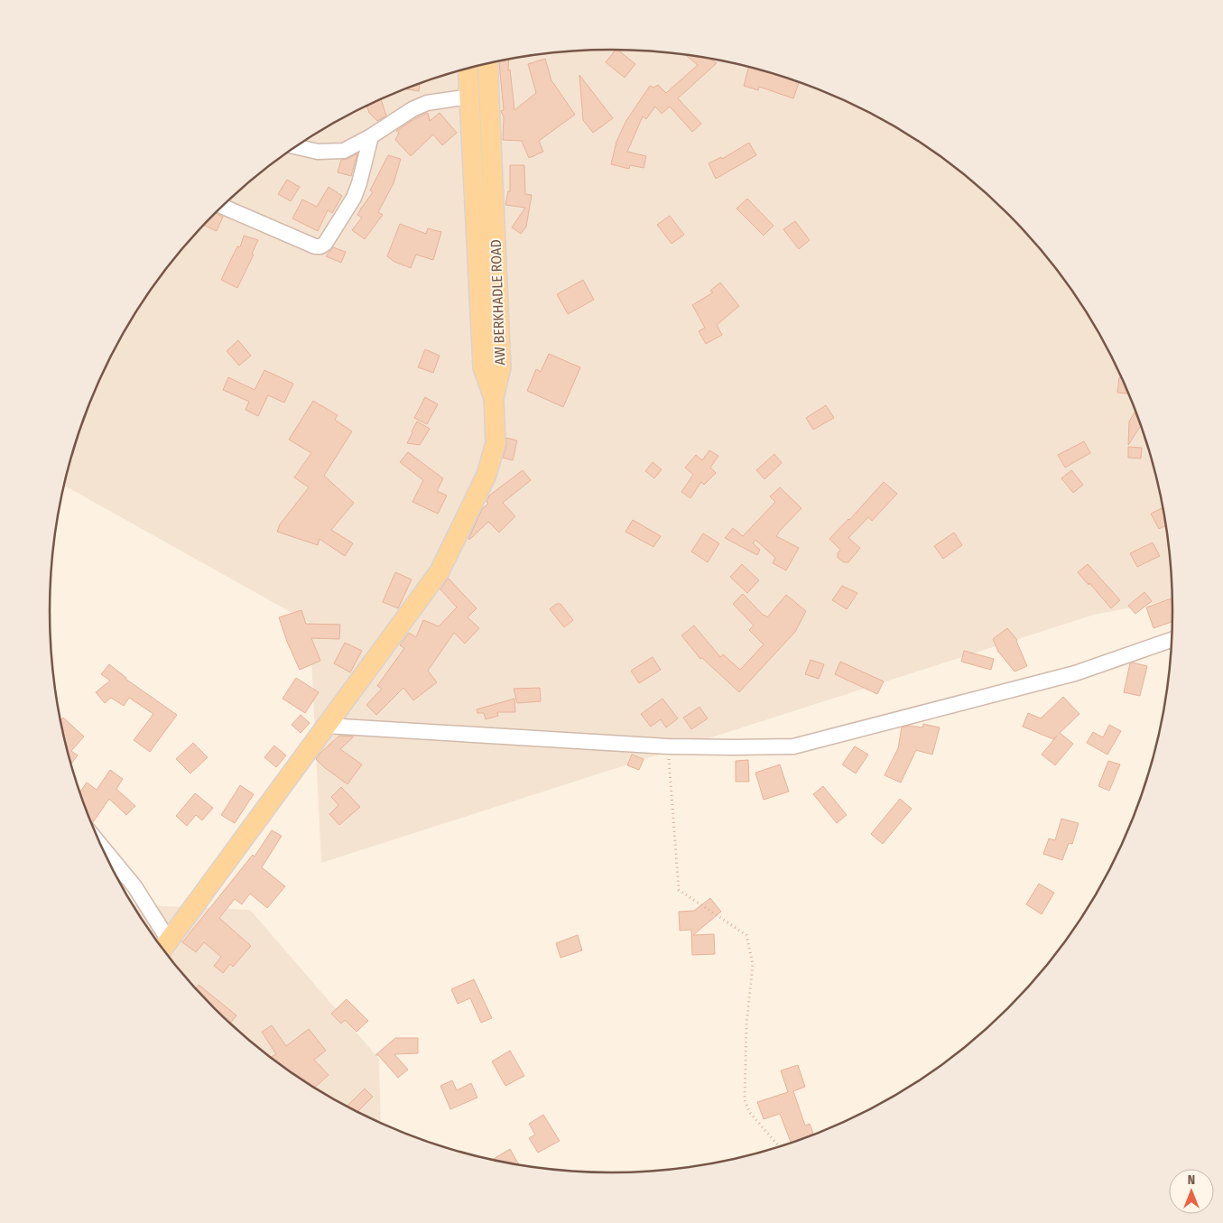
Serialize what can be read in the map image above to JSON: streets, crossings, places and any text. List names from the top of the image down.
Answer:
{
  "streets": {
    "main road": ["AW BERKHADLE ROAD"]
  },
  "north": "top"
}
